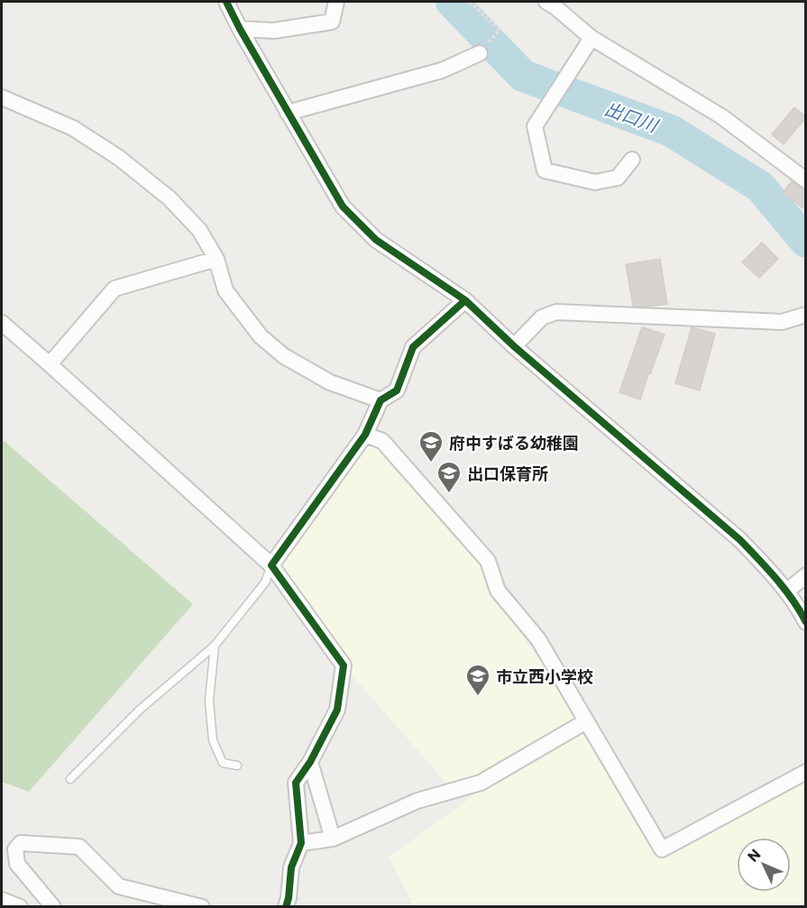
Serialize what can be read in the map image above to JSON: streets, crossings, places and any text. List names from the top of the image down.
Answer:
{
  "water": ["出口川"],
  "places": {
    "school or university": ["府中すばる幼稚園", "出口保育所", "市立西小学校"]
  },
  "north": "top left"
}
